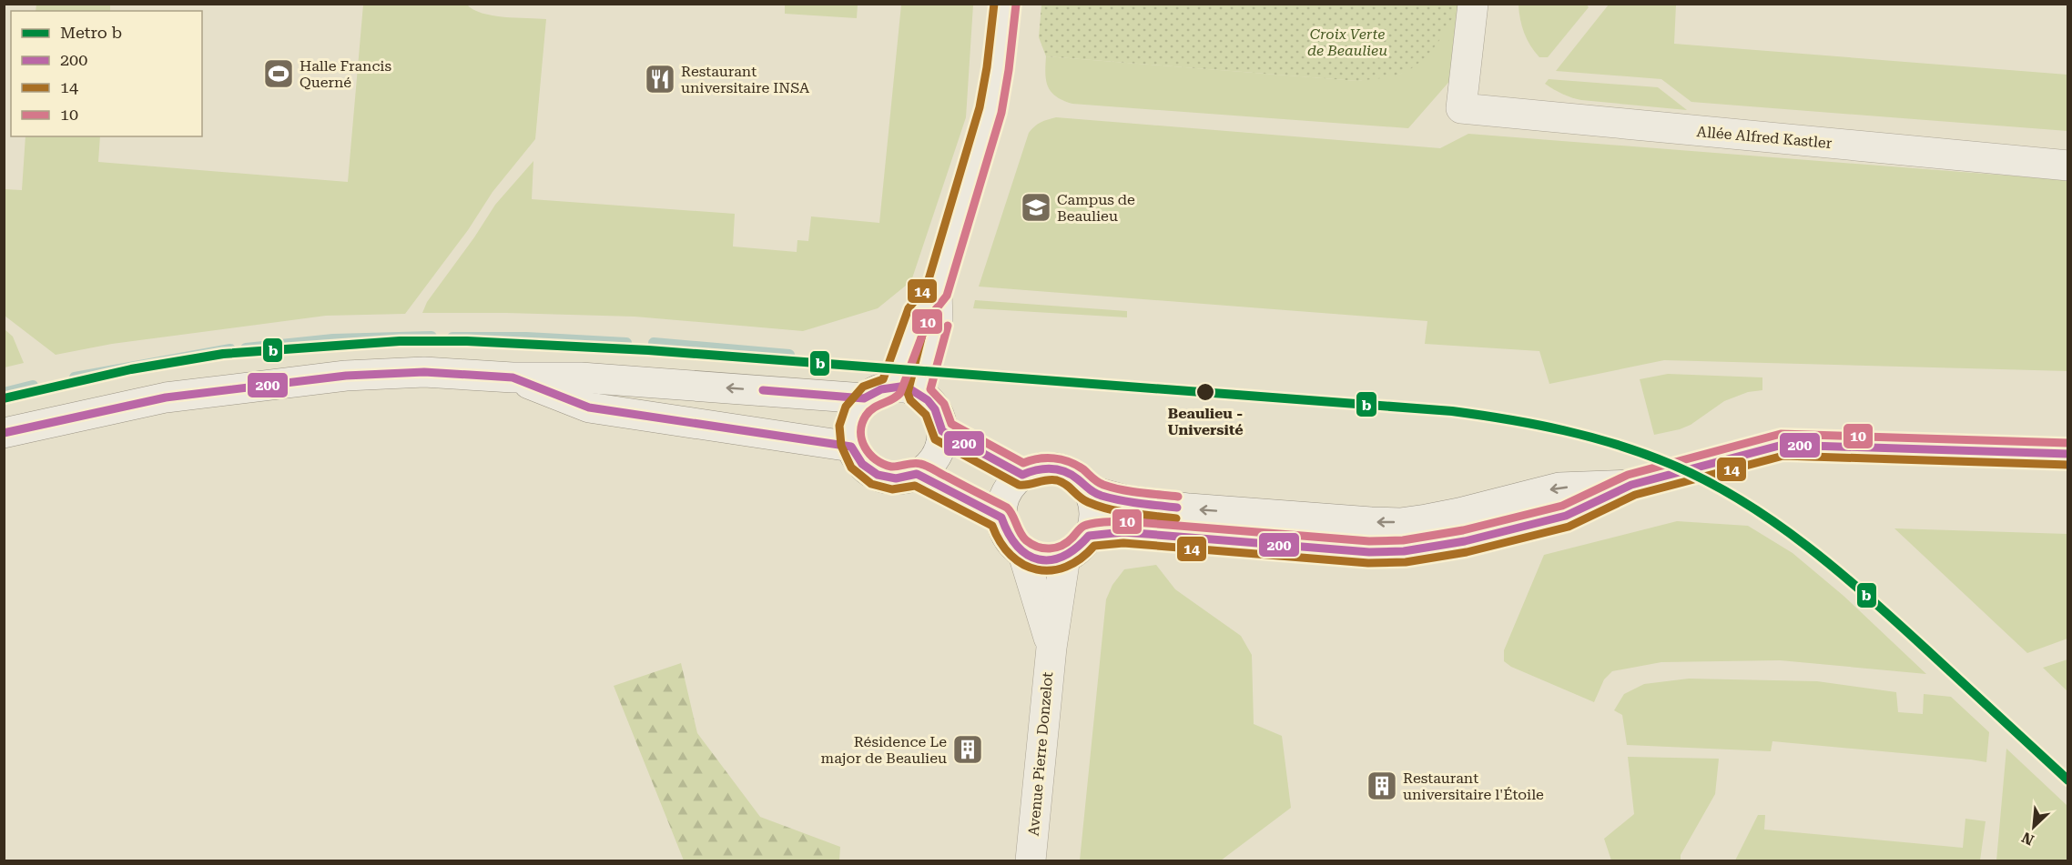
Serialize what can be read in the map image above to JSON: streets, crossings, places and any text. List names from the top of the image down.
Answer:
{
  "streets": {
    "main road": ["Allée Alfred Kastler", "Avenue Pierre Donzelot"]
  },
  "parks": ["Croix Verte de Beaulieu"],
  "places": {
    "sports": ["Halle Francis Querné"],
    "restaurant": ["Restaurant universitaire INSA"],
    "school or university": ["Campus de Beaulieu"],
    "other": ["Beaulieu - Université"],
    "building": ["Résidence Le major de Beaulieu", "Restaurant universitaire l'Étoile"]
  },
  "lines": [
    "transit line 14",
    "transit line 10",
    "metro line b",
    "transit line 200"
  ],
  "legend": [
    "Metro b",
    "200",
    "14",
    "10"
  ],
  "north": "bottom left"
}
